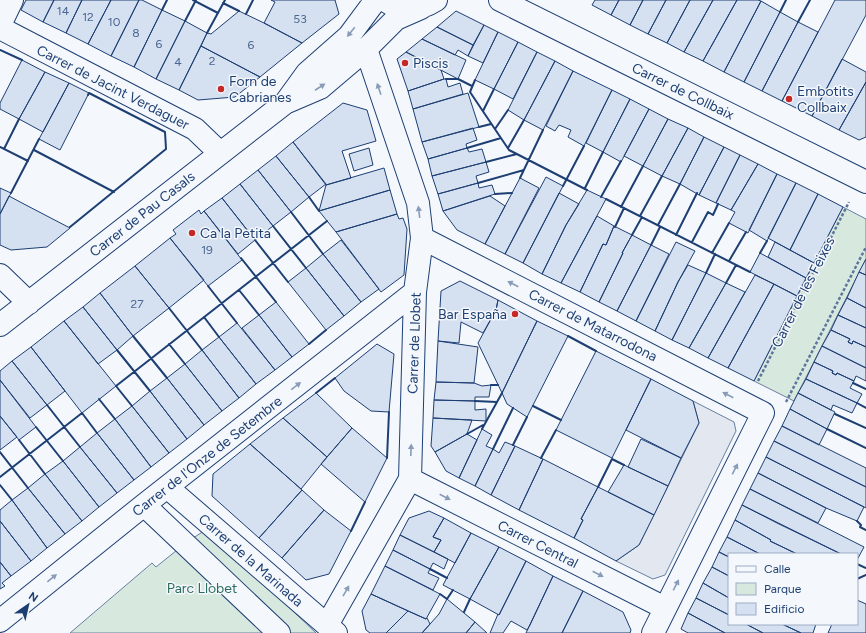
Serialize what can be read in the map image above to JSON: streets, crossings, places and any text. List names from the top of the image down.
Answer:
{
  "streets": {
    "street": [
      "Carrer de Jacint Verdaguer",
      "Carrer de Collbaix",
      "Carrer de Pau Casals",
      "Carrer de Matarrodona",
      "Carrer de Llobet",
      "Carrer de l'Onze de Setembre",
      "Carrer Central",
      "Carrer de la Marinada"
    ],
    "path": ["Carrer de les Feixes"]
  },
  "crossings": [
    ["Carrer de Jacint Verdaguer", "Carrer de Pau Casals"],
    ["Carrer de Collbaix", "Carrer de les Feixes"],
    ["Carrer de Pau Casals", "Carrer de Llobet"],
    ["Carrer de les Feixes", "Carrer de Matarrodona"],
    ["Carrer de Matarrodona", "Carrer de Llobet"],
    ["Carrer de Llobet", "Carrer de l'Onze de Setembre"],
    ["Carrer de Llobet", "Carrer Central"],
    ["Carrer de Llobet", "Carrer de la Marinada"],
    ["Carrer de l'Onze de Setembre", "Carrer de la Marinada"]
  ],
  "one_way": [
    "Carrer de Matarrodona",
    "Carrer de Llobet",
    "Carrer de l'Onze de Setembre",
    "Carrer Central"
  ],
  "parks": ["Parc Llobet"],
  "places": [
    "Piscis",
    "Forn de Cabrianes",
    "Embotits Collbaix",
    "Ca la Petita",
    "Bar España"
  ],
  "house_numbers": [
    "14",
    "12",
    "53",
    "10",
    "8",
    "6",
    "6",
    "2",
    "4",
    "19",
    "27"
  ],
  "legend": ["Calle", "Parque", "Edificio"],
  "north": "top right"
}
